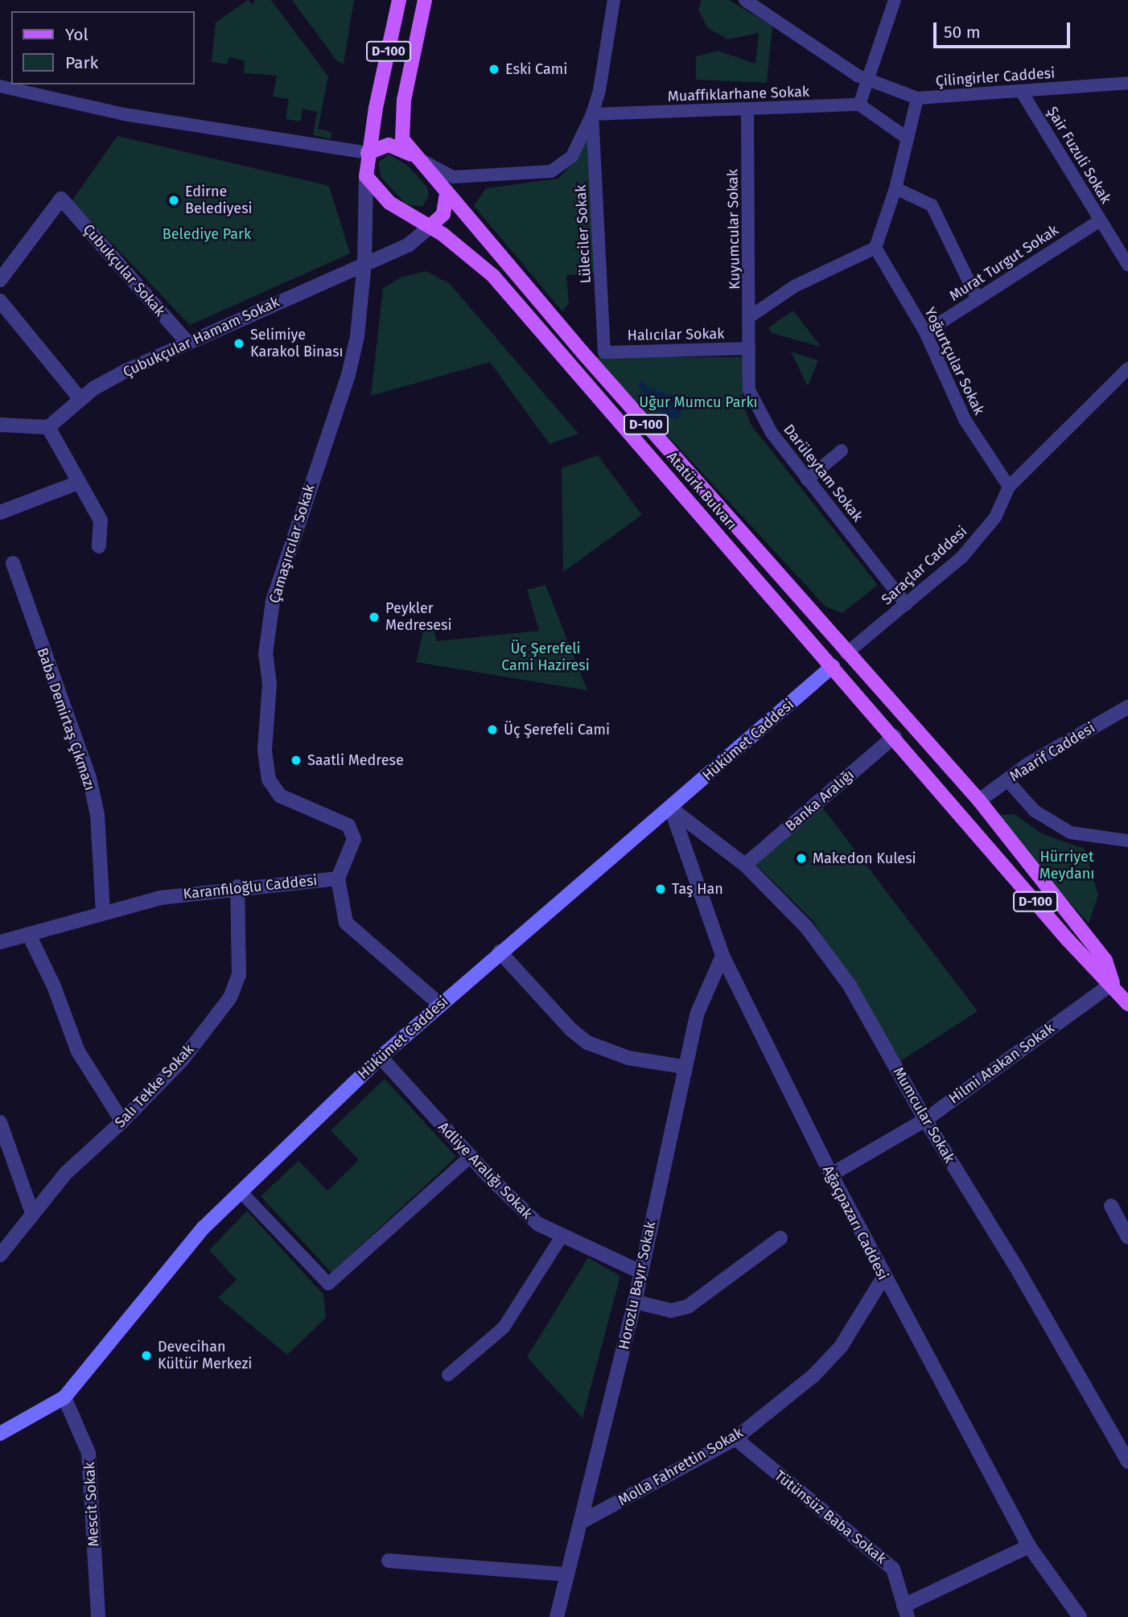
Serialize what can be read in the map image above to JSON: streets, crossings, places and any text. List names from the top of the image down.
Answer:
{
  "streets": {
    "main road": ["D-100", "Atatürk Bulvarı", "Hükümet Caddesi"],
    "street": [
      "Çilingirler Caddesi",
      "Muaffıklarhane Sokak",
      "Şair Fuzuli Sokak",
      "Kuyumcular Sokak",
      "Lüleciler Sokak",
      "Murat Turgut Sokak",
      "Çubukçular Sokak",
      "Halıcılar Sokak",
      "Çubukçular Hamam Sokak",
      "Yoğurtçular Sokak",
      "Darüleytam Sokak",
      "Çamaşırcılar Sokak",
      "Saraçlar Caddesi",
      "Baba Demirtaş Çıkmazı",
      "Maarif Caddesi",
      "Banka Aralığı",
      "Karanfiloğlu Caddesi",
      "Hilmi Atakan Sokak",
      "Salı Tekke Sokak",
      "Mumcular Sokak",
      "Adliye Aralığı Sokak",
      "Ağaçpazarı Caddesi",
      "Horozlu Bayır Sokak",
      "Molla Fahrettin Sokak",
      "Mescit Sokak",
      "Tütünsüz Baba Sokak"
    ]
  },
  "crossings": [
    ["D-100", "Atatürk Bulvarı"],
    ["D-100", "Çamaşırcılar Sokak"],
    ["Çilingirler Caddesi", "Şair Fuzuli Sokak"],
    ["Muaffıklarhane Sokak", "Kuyumcular Sokak"],
    ["Muaffıklarhane Sokak", "Lüleciler Sokak"],
    ["Şair Fuzuli Sokak", "Murat Turgut Sokak"],
    ["Kuyumcular Sokak", "Halıcılar Sokak"],
    ["Kuyumcular Sokak", "Darüleytam Sokak"],
    ["Lüleciler Sokak", "Halıcılar Sokak"],
    ["Murat Turgut Sokak", "Yoğurtçular Sokak"],
    ["Çubukçular Sokak", "Çubukçular Hamam Sokak"],
    ["Halıcılar Sokak", "Darüleytam Sokak"],
    ["Çubukçular Hamam Sokak", "Çamaşırcılar Sokak"],
    ["Yoğurtçular Sokak", "Saraçlar Caddesi"],
    ["Darüleytam Sokak", "Saraçlar Caddesi"],
    ["Atatürk Bulvarı", "Çamaşırcılar Sokak"],
    ["Atatürk Bulvarı", "Saraçlar Caddesi"],
    ["Atatürk Bulvarı", "Hükümet Caddesi"],
    ["Atatürk Bulvarı", "Maarif Caddesi"],
    ["Atatürk Bulvarı", "Banka Aralığı"],
    ["Atatürk Bulvarı", "Hilmi Atakan Sokak"],
    ["Çamaşırcılar Sokak", "Karanfiloğlu Caddesi"],
    ["Baba Demirtaş Çıkmazı", "Karanfiloğlu Caddesi"],
    ["Hükümet Caddesi", "Karanfiloğlu Caddesi"],
    ["Hükümet Caddesi", "Mumcular Sokak"],
    ["Hükümet Caddesi", "Adliye Aralığı Sokak"],
    ["Hükümet Caddesi", "Ağaçpazarı Caddesi"],
    ["Hükümet Caddesi", "Mescit Sokak"],
    ["Banka Aralığı", "Mumcular Sokak"],
    ["Karanfiloğlu Caddesi", "Salı Tekke Sokak"],
    ["Hilmi Atakan Sokak", "Mumcular Sokak"],
    ["Hilmi Atakan Sokak", "Ağaçpazarı Caddesi"],
    ["Mumcular Sokak", "Ağaçpazarı Caddesi"],
    ["Adliye Aralığı Sokak", "Horozlu Bayır Sokak"],
    ["Ağaçpazarı Caddesi", "Horozlu Bayır Sokak"],
    ["Ağaçpazarı Caddesi", "Molla Fahrettin Sokak"],
    ["Ağaçpazarı Caddesi", "Tütünsüz Baba Sokak"],
    ["Horozlu Bayır Sokak", "Molla Fahrettin Sokak"],
    ["Molla Fahrettin Sokak", "Tütünsüz Baba Sokak"]
  ],
  "parks": [
    "Belediye Park",
    "Uğur Mumcu Parkı",
    "Üç Şerefeli Cami Haziresi",
    "Hürriyet Meydanı"
  ],
  "places": [
    "Eski Cami",
    "Edirne Belediyesi",
    "Selimiye Karakol Binası",
    "Peykler Medresesi",
    "Üç Şerefeli Cami",
    "Saatli Medrese",
    "Makedon Kulesi",
    "Taş Han",
    "Devecihan Kültür Merkezi"
  ],
  "legend": ["Yol", "Park"],
  "scale_bar": "50 m"
}
